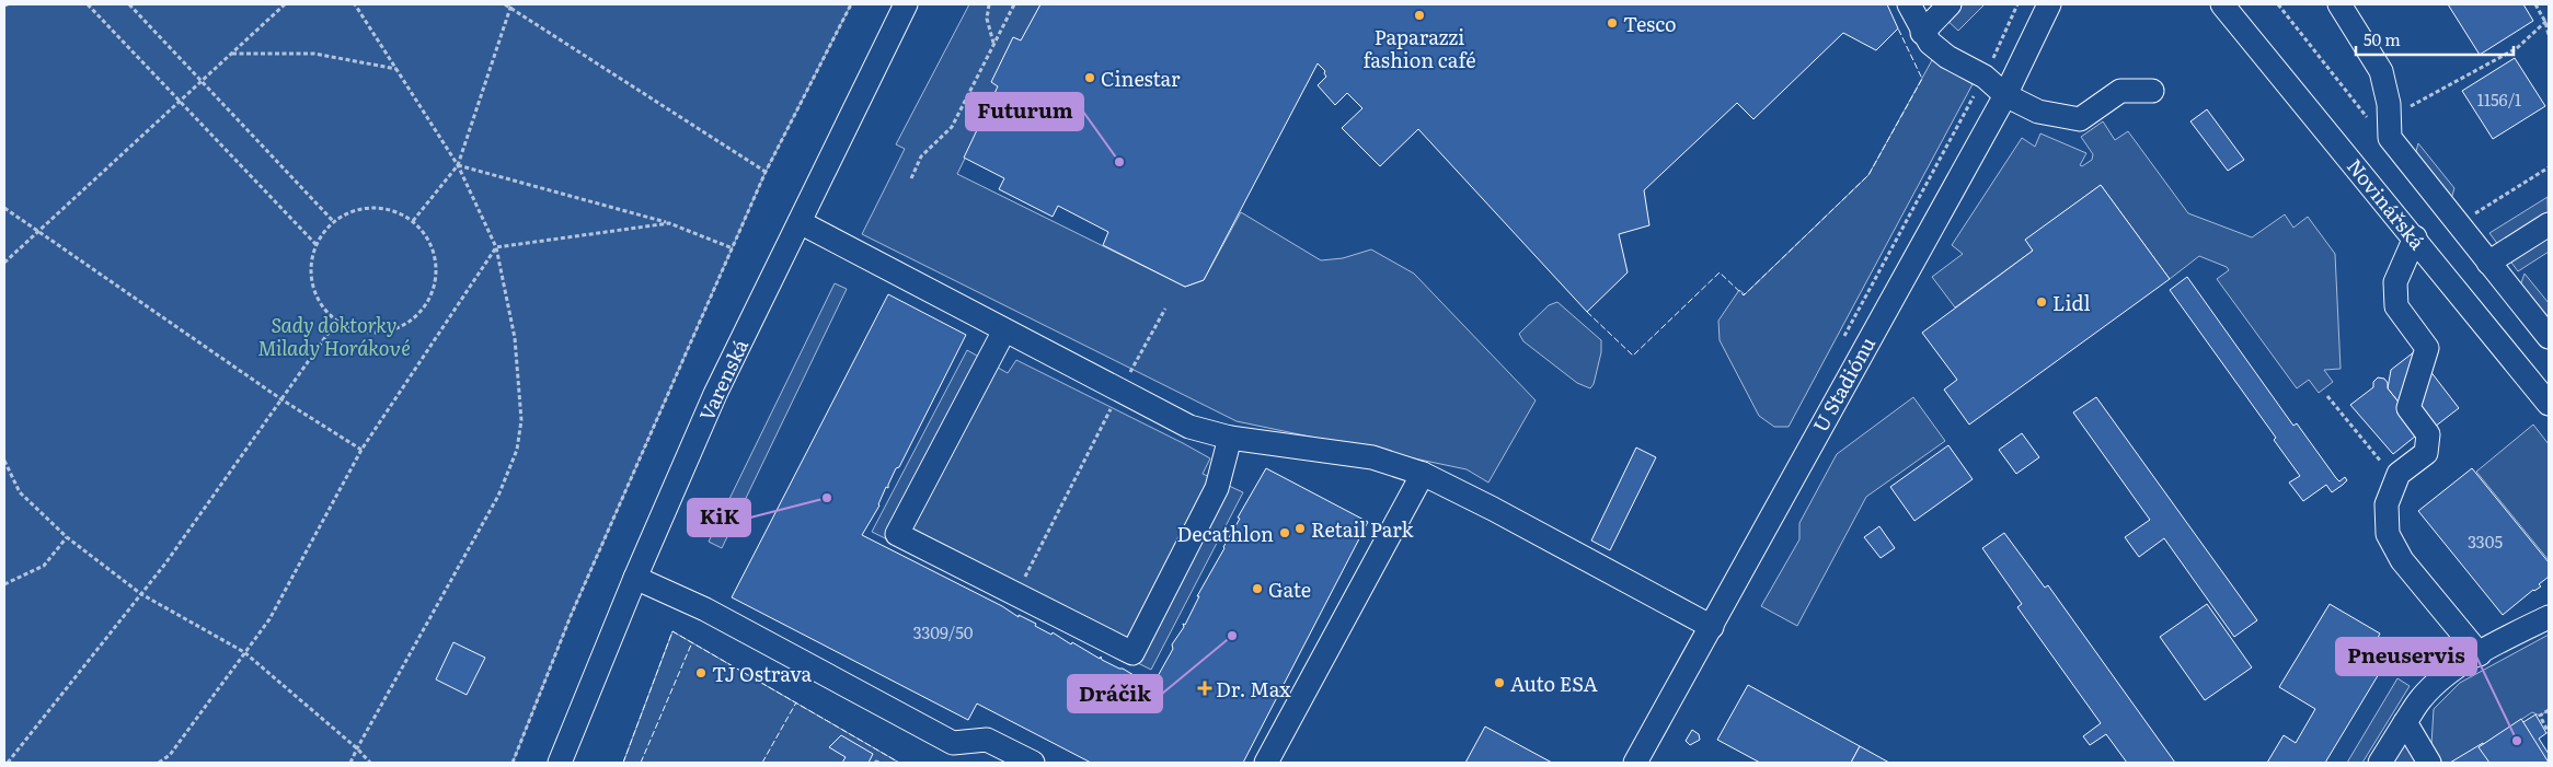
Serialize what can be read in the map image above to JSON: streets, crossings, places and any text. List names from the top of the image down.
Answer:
{
  "streets": {
    "street": ["Novinářská", "Varenská", "U Stadiónu"]
  },
  "parks": ["Sady doktorky Milady Horákové"],
  "places": {
    "other": [
      "Paparazzi fashion café",
      "Tesco",
      "Cinestar",
      "Futurum",
      "Lidl",
      "KiK",
      "Retail Park",
      "Decathlon",
      "Gate",
      "Dráčik",
      "TJ Ostrava",
      "Auto ESA",
      "Pneuservis"
    ],
    "health": ["Dr. Max"]
  },
  "house_numbers": ["1156/1", "3305", "3309/50"],
  "scale_bar": "50 m"
}
